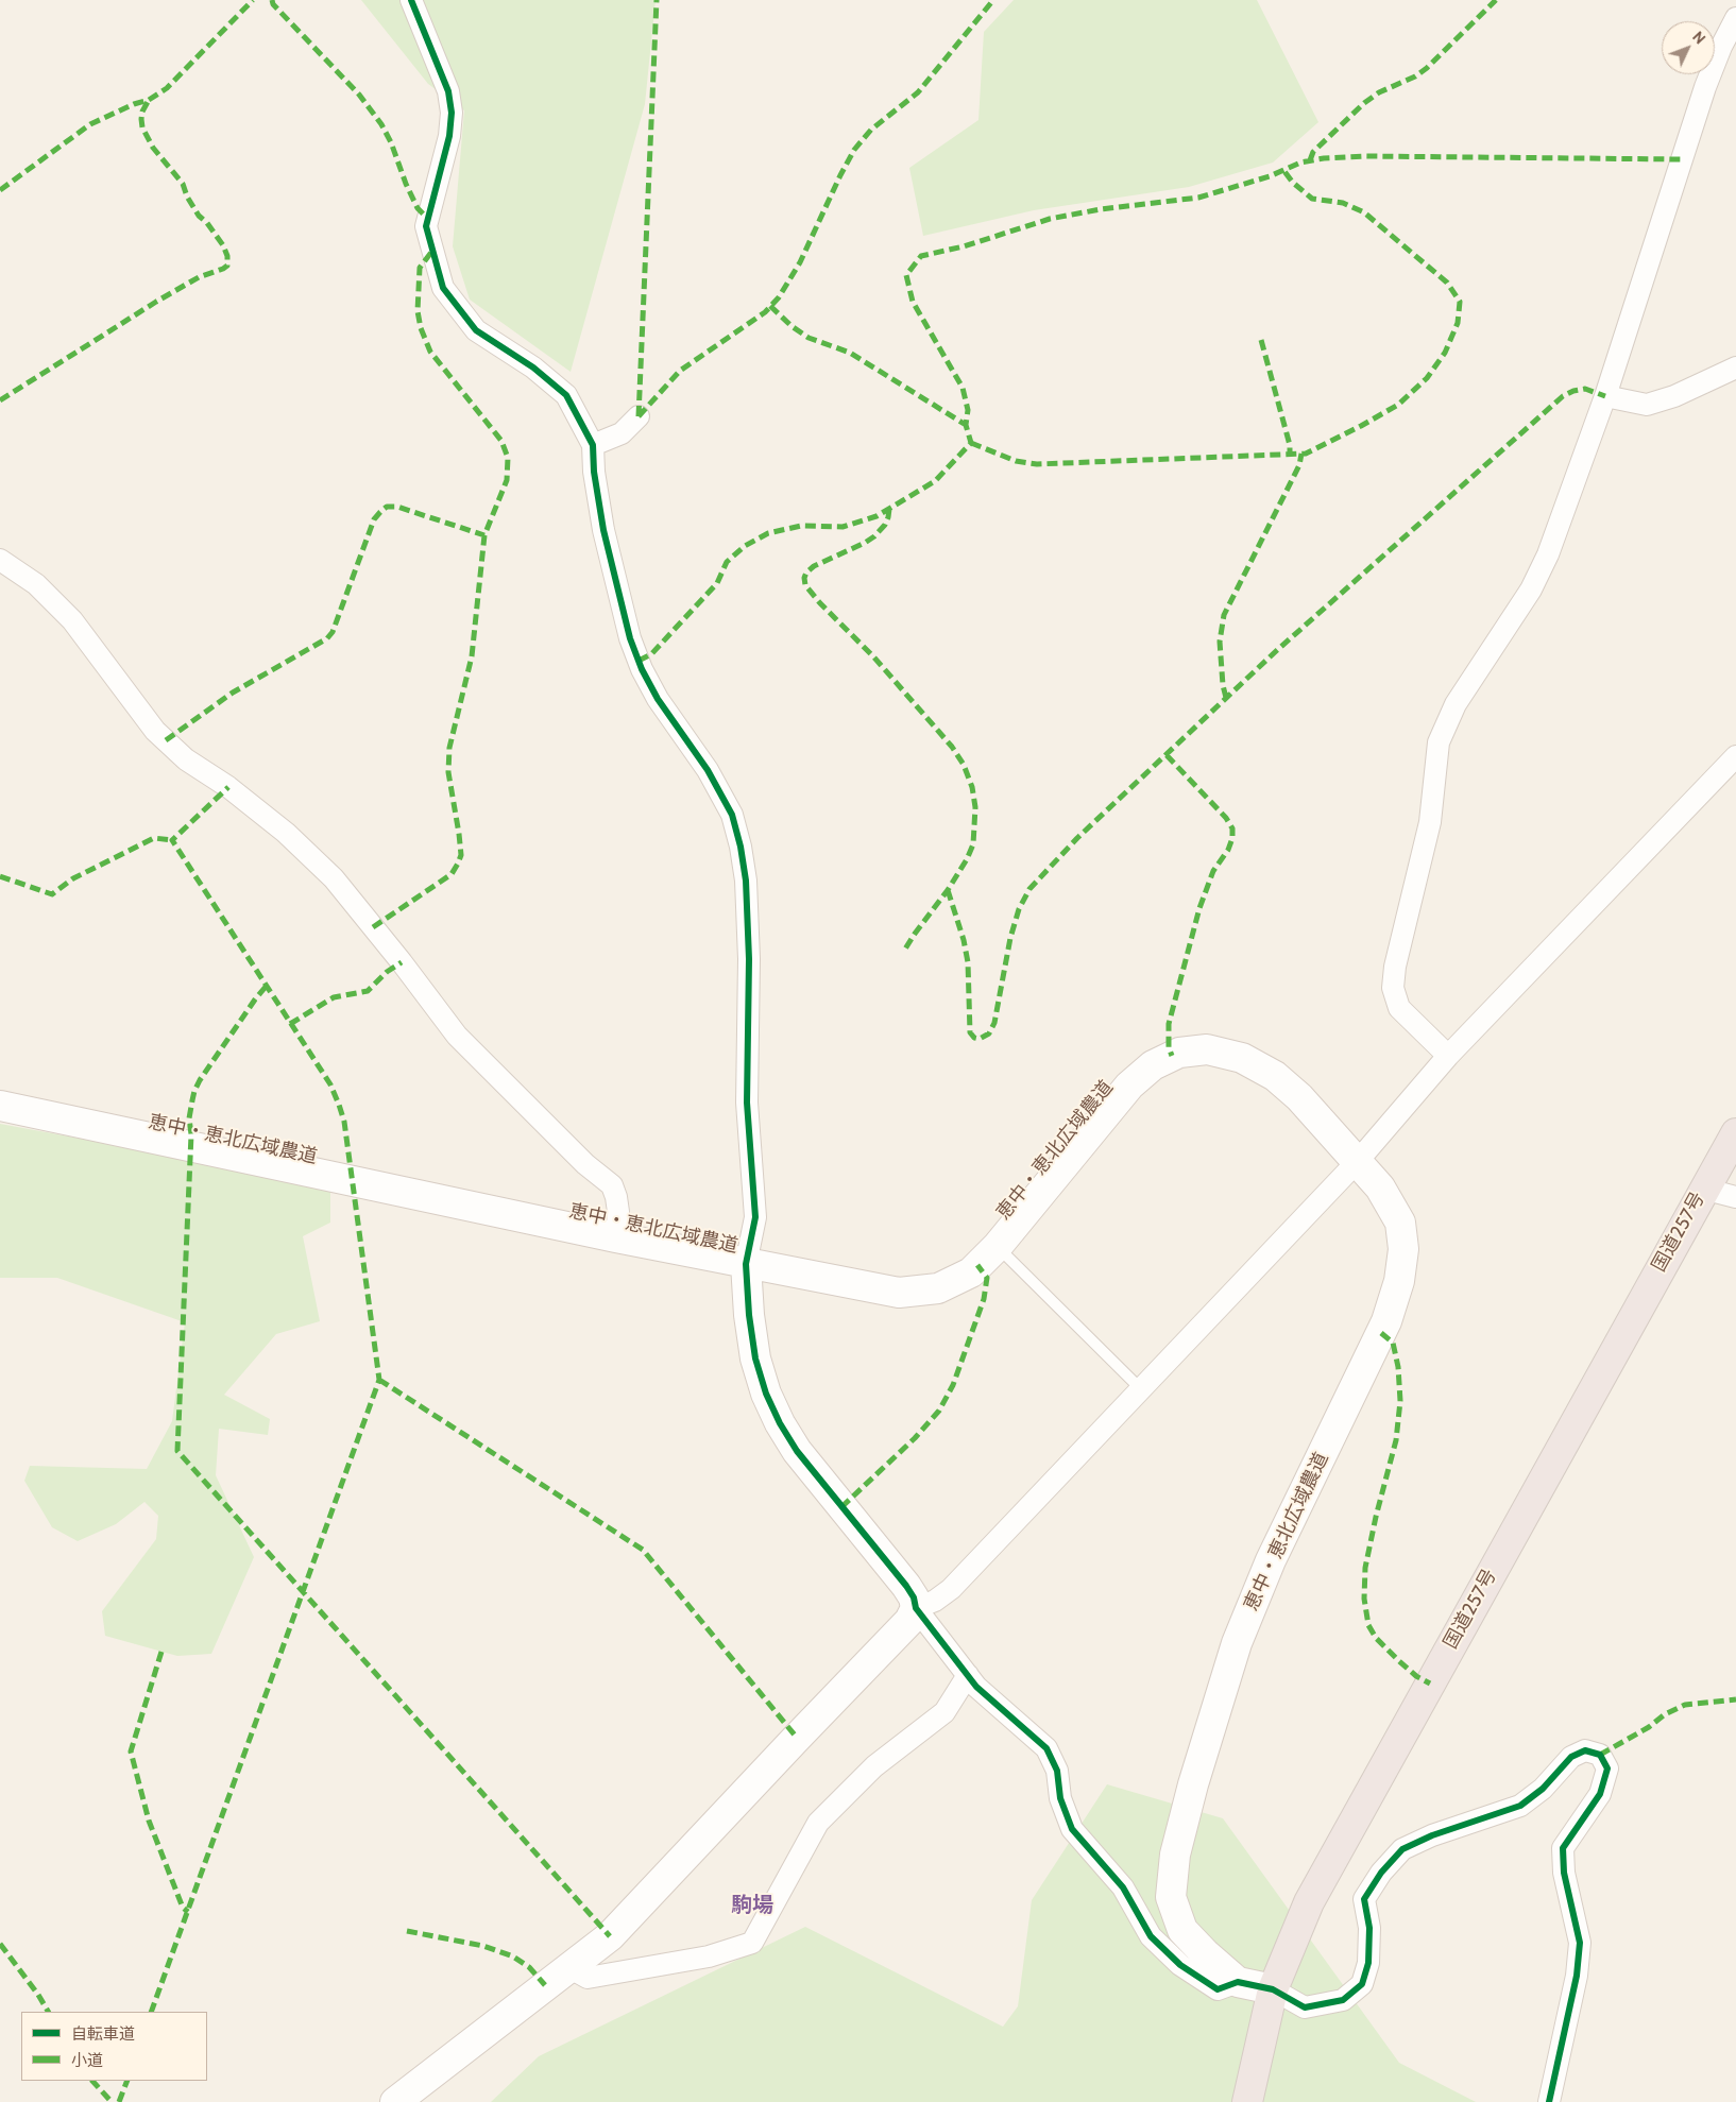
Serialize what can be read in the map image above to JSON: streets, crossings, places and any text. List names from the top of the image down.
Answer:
{
  "streets": {
    "highway": ["国道257号"],
    "street": ["恵中・恵北広域農道"]
  },
  "districts": ["駒場"],
  "legend": ["自転車道", "小道"],
  "north": "top right"
}
